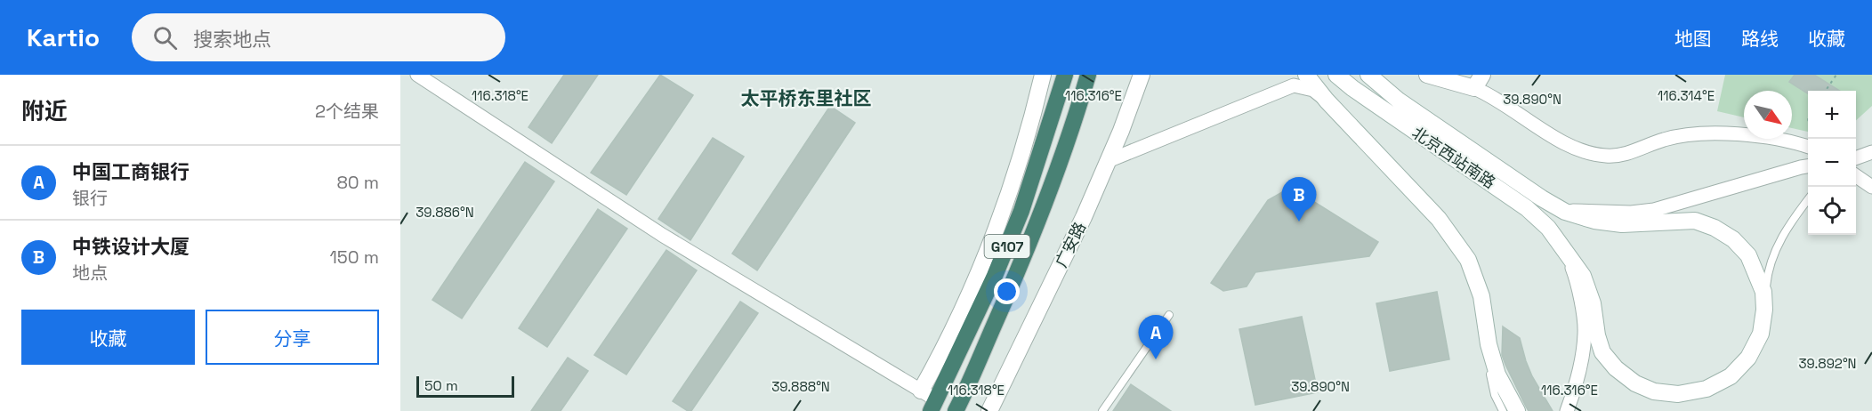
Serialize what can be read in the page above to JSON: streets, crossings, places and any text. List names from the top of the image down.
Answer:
{
  "streets": {
    "highway": ["G107"],
    "main road": ["北京西站南路", "广安路"]
  },
  "districts": ["太平桥东里社区"],
  "scale_bar": "50 m",
  "north": "bottom right",
  "page": {
    "header": "Kartio",
    "search": "搜索地点",
    "nav": ["地图", "路线", "收藏"],
    "heading": ["附近", "2个结果"],
    "map_buttons": ["+", "−"],
    "list": [
      {
        "mark": "A",
        "name": "中国工商银行",
        "note": "银行",
        "value": "80 m"
      },
      {
        "mark": "B",
        "name": "中铁设计大厦",
        "note": "地点",
        "value": "150 m"
      }
    ],
    "pins": ["B", "A"],
    "buttons": ["收藏", "分享"],
    "scale": "50 m"
  },
  "coordinates": [
    "116.314°E",
    "116.318°E",
    "116.316°E",
    "39.890°N",
    "39.886°N",
    "39.892°N",
    "39.888°N"
  ]
}
